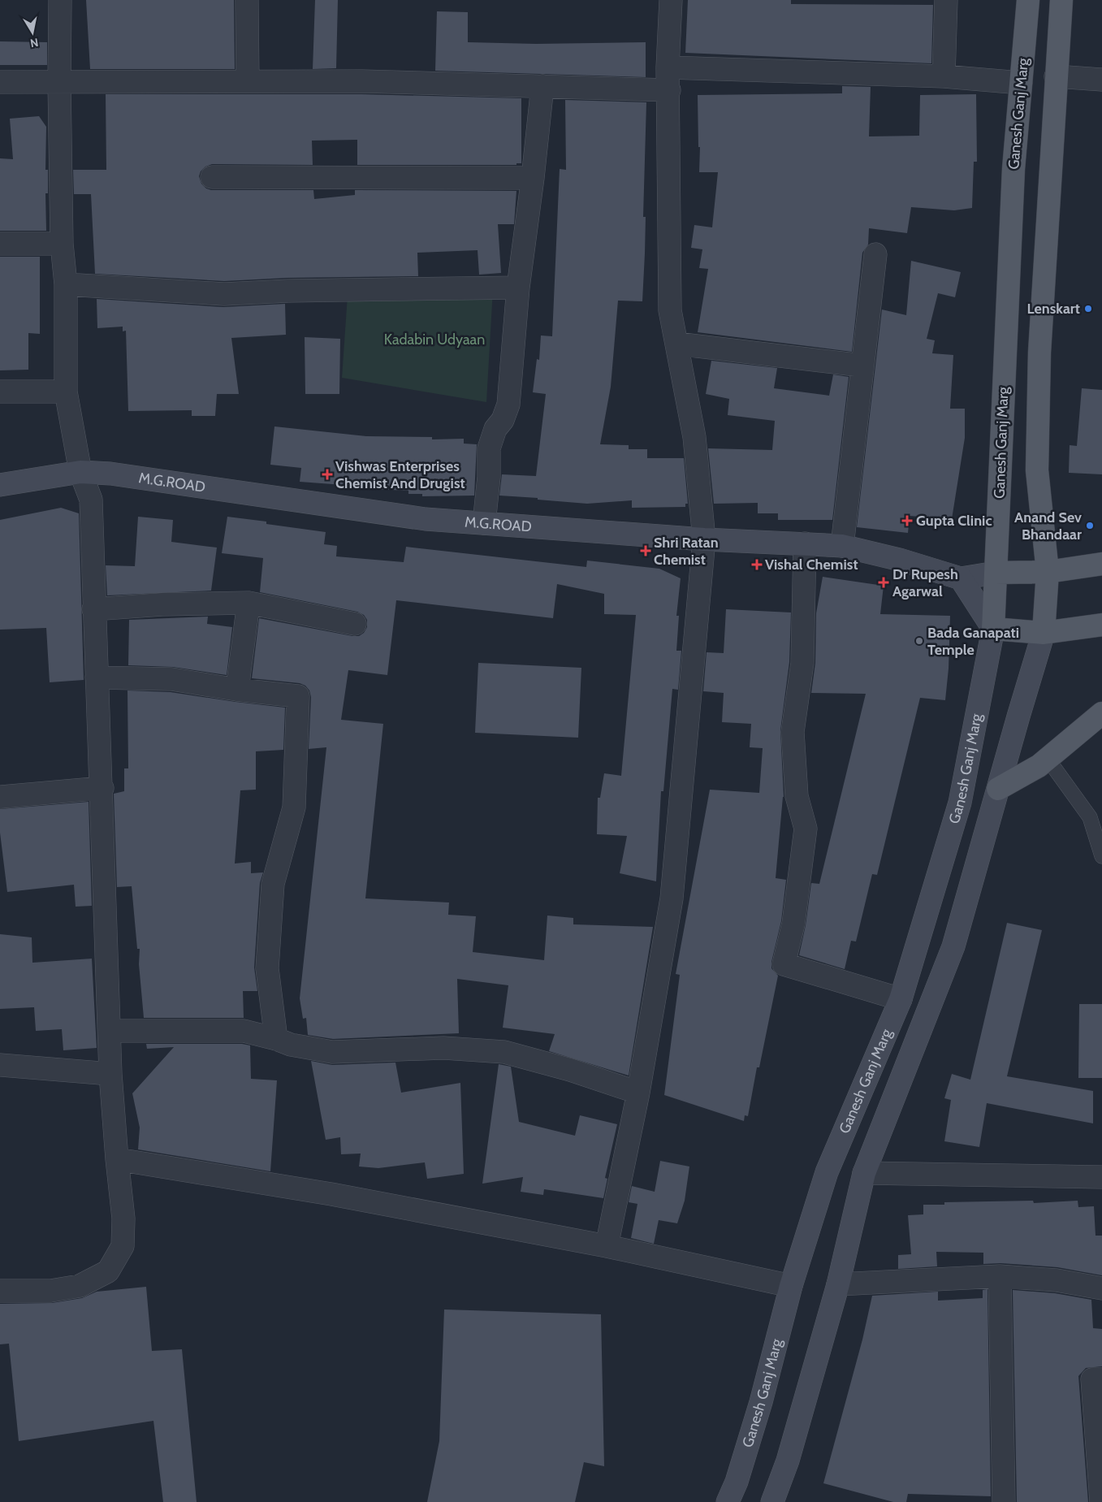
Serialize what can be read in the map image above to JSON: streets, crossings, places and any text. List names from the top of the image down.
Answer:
{
  "streets": {
    "main road": ["Ganesh Ganj Marg", "M.G.ROAD"]
  },
  "crossings": [
    ["Ganesh Ganj Marg", "M.G.ROAD"]
  ],
  "parks": ["Kadabin Udyaan"],
  "places": {
    "other": ["Lenskart", "Anand Sev Bhandaar", "Bada Ganapati Temple"],
    "health": [
      "Vishwas Enterprises Chemist And Drugist",
      "Gupta Clinic",
      "Shri Ratan Chemist",
      "Vishal Chemist",
      "Dr Rupesh Agarwal"
    ]
  },
  "north": "bottom"
}
